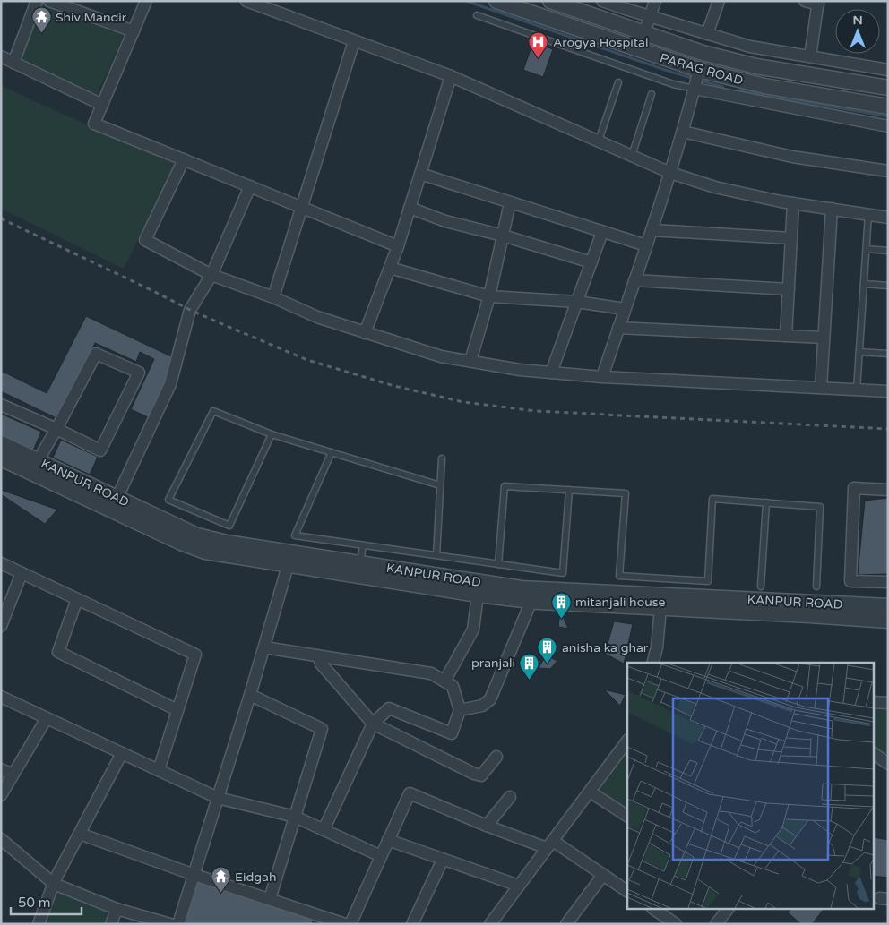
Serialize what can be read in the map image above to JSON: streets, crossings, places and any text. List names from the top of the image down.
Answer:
{
  "streets": {
    "street": ["PARAG ROAD", "KANPUR ROAD"]
  },
  "places": {
    "temple": ["Shiv Mandir", "Eidgah"],
    "hospital": ["Arogya Hospital"],
    "building": ["mitanjali house", "anisha ka ghar", "pranjali"]
  },
  "scale_bar": "50 m",
  "north": "top"
}
